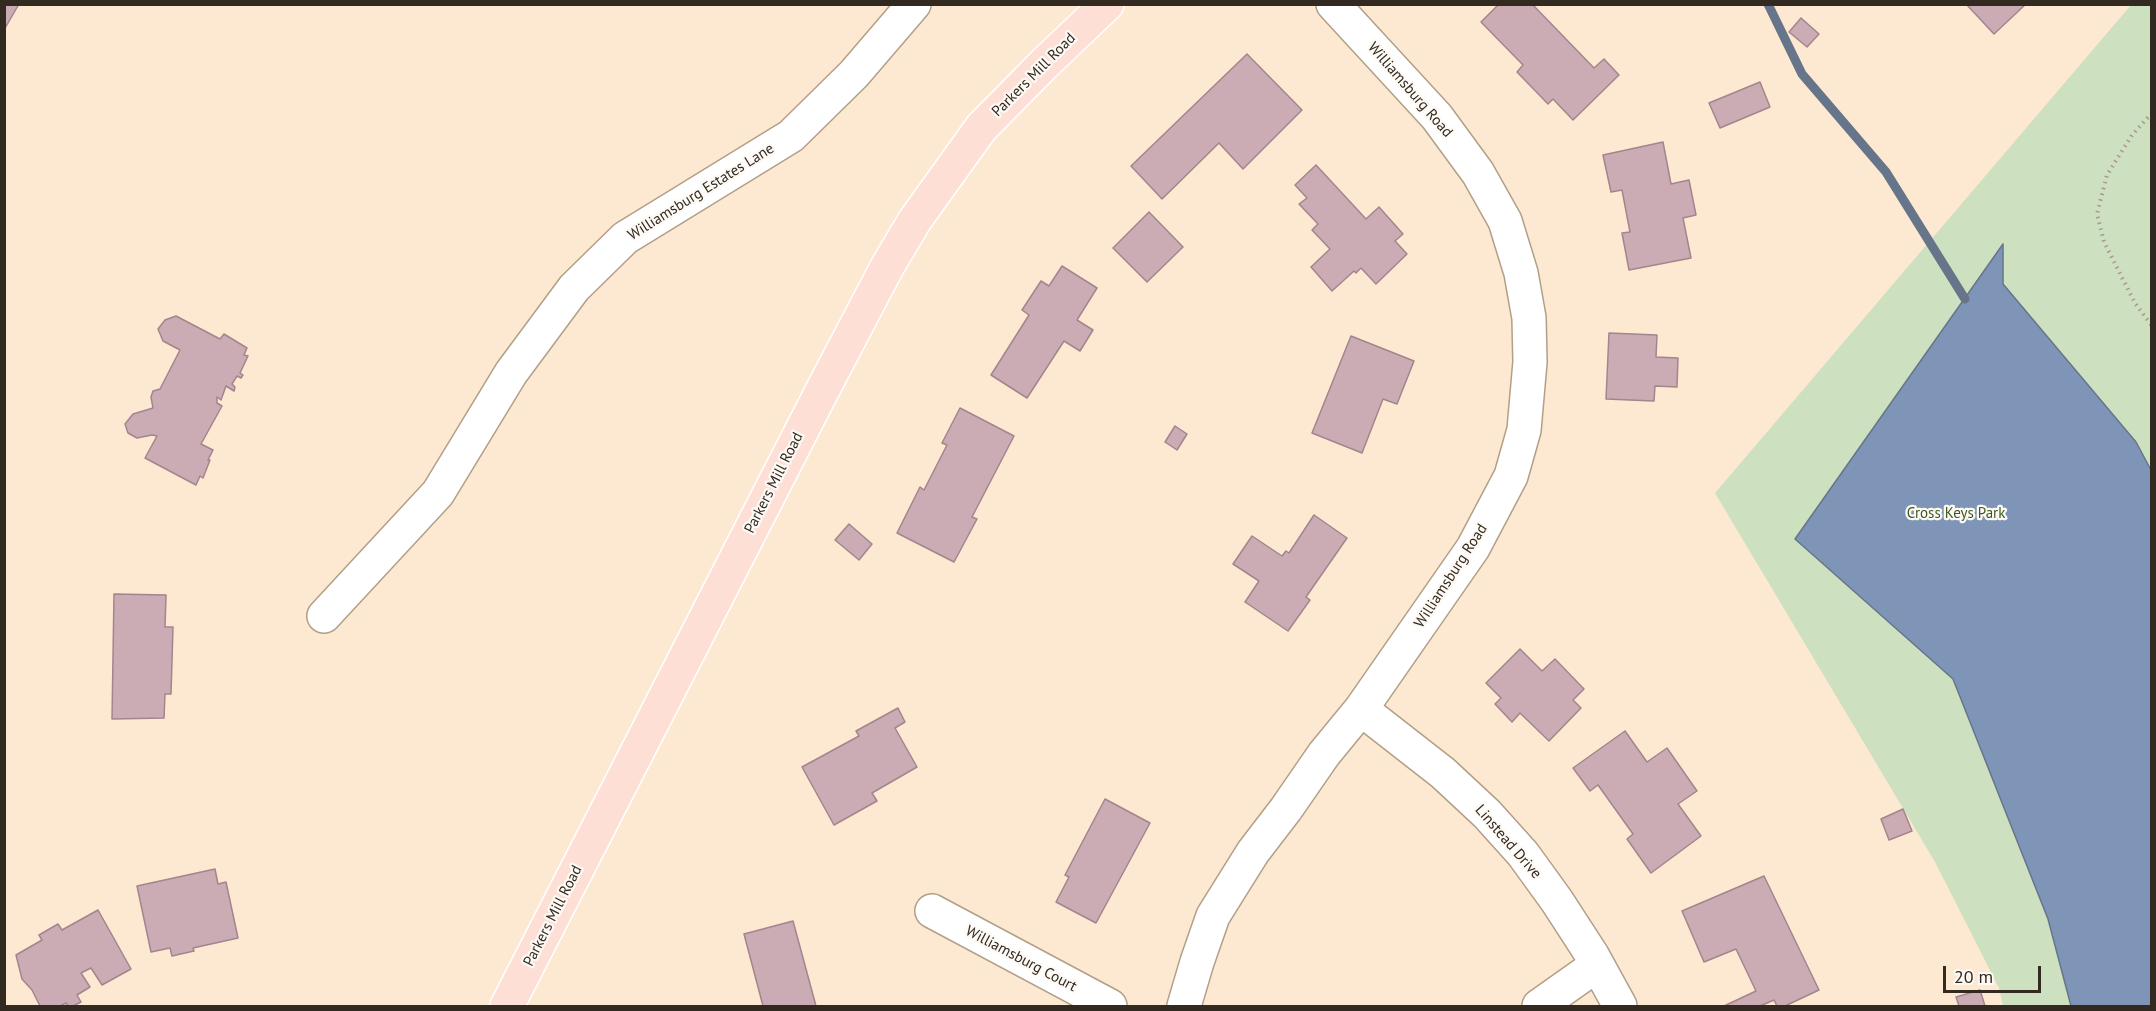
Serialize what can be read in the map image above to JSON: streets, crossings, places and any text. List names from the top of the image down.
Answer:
{
  "streets": {
    "main road": ["Parkers Mill Road"],
    "street": [
      "Williamsburg Road",
      "Williamsburg Estates Lane",
      "Linstead Drive",
      "Williamsburg Court"
    ]
  },
  "crossings": [
    ["Williamsburg Road", "Linstead Drive"]
  ],
  "parks": ["Cross Keys Park"],
  "scale_bar": "20 m"
}
